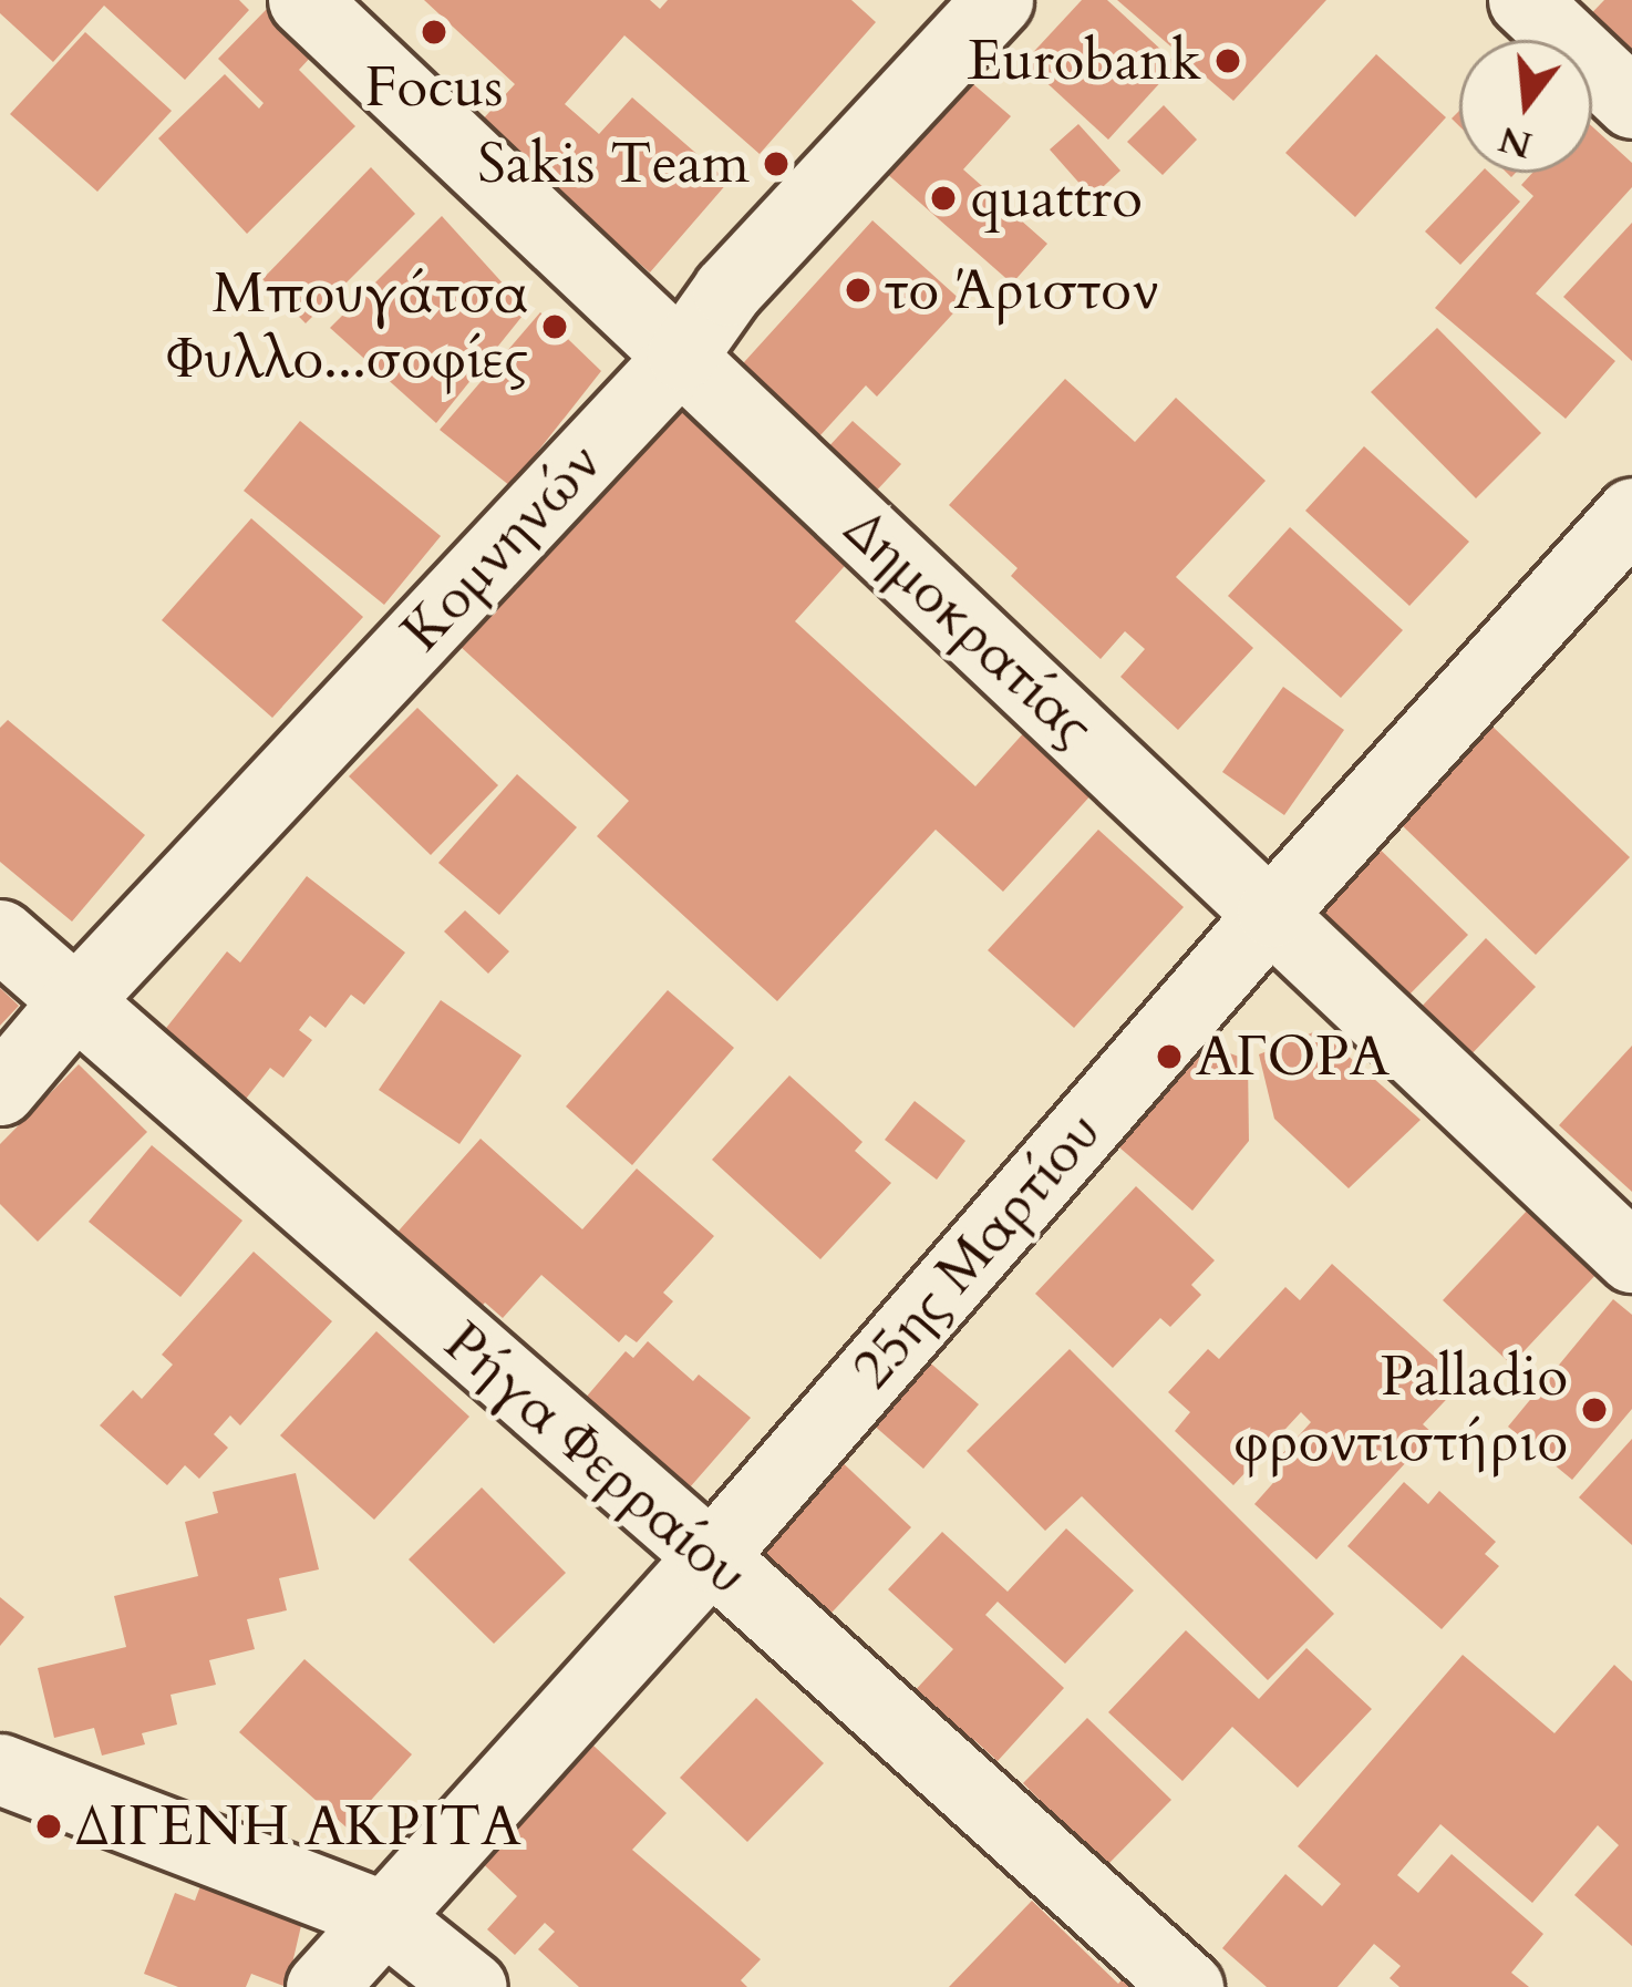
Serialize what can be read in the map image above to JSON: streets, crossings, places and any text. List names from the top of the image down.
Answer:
{
  "streets": {
    "street": [
      "Κομνηνών",
      "Δημοκρατίας",
      "25ης Μαρτίου",
      "Ρήγα Φερραίου"
    ]
  },
  "crossings": [
    ["Κομνηνών", "Δημοκρατίας"],
    ["Κομνηνών", "Ρήγα Φερραίου"],
    ["Δημοκρατίας", "25ης Μαρτίου"],
    ["25ης Μαρτίου", "Ρήγα Φερραίου"]
  ],
  "places": [
    "Focus",
    "Eurobank",
    "Sakis Team",
    "quattro",
    "το Άριστον",
    "Μπουγάτσα Φυλλο...σοφίες",
    "ΑΓΟΡΑ",
    "Palladio φροντιστήριο",
    "ΔΙΓΕΝΗ ΑΚΡΙΤΑ"
  ],
  "north": "bottom"
}
